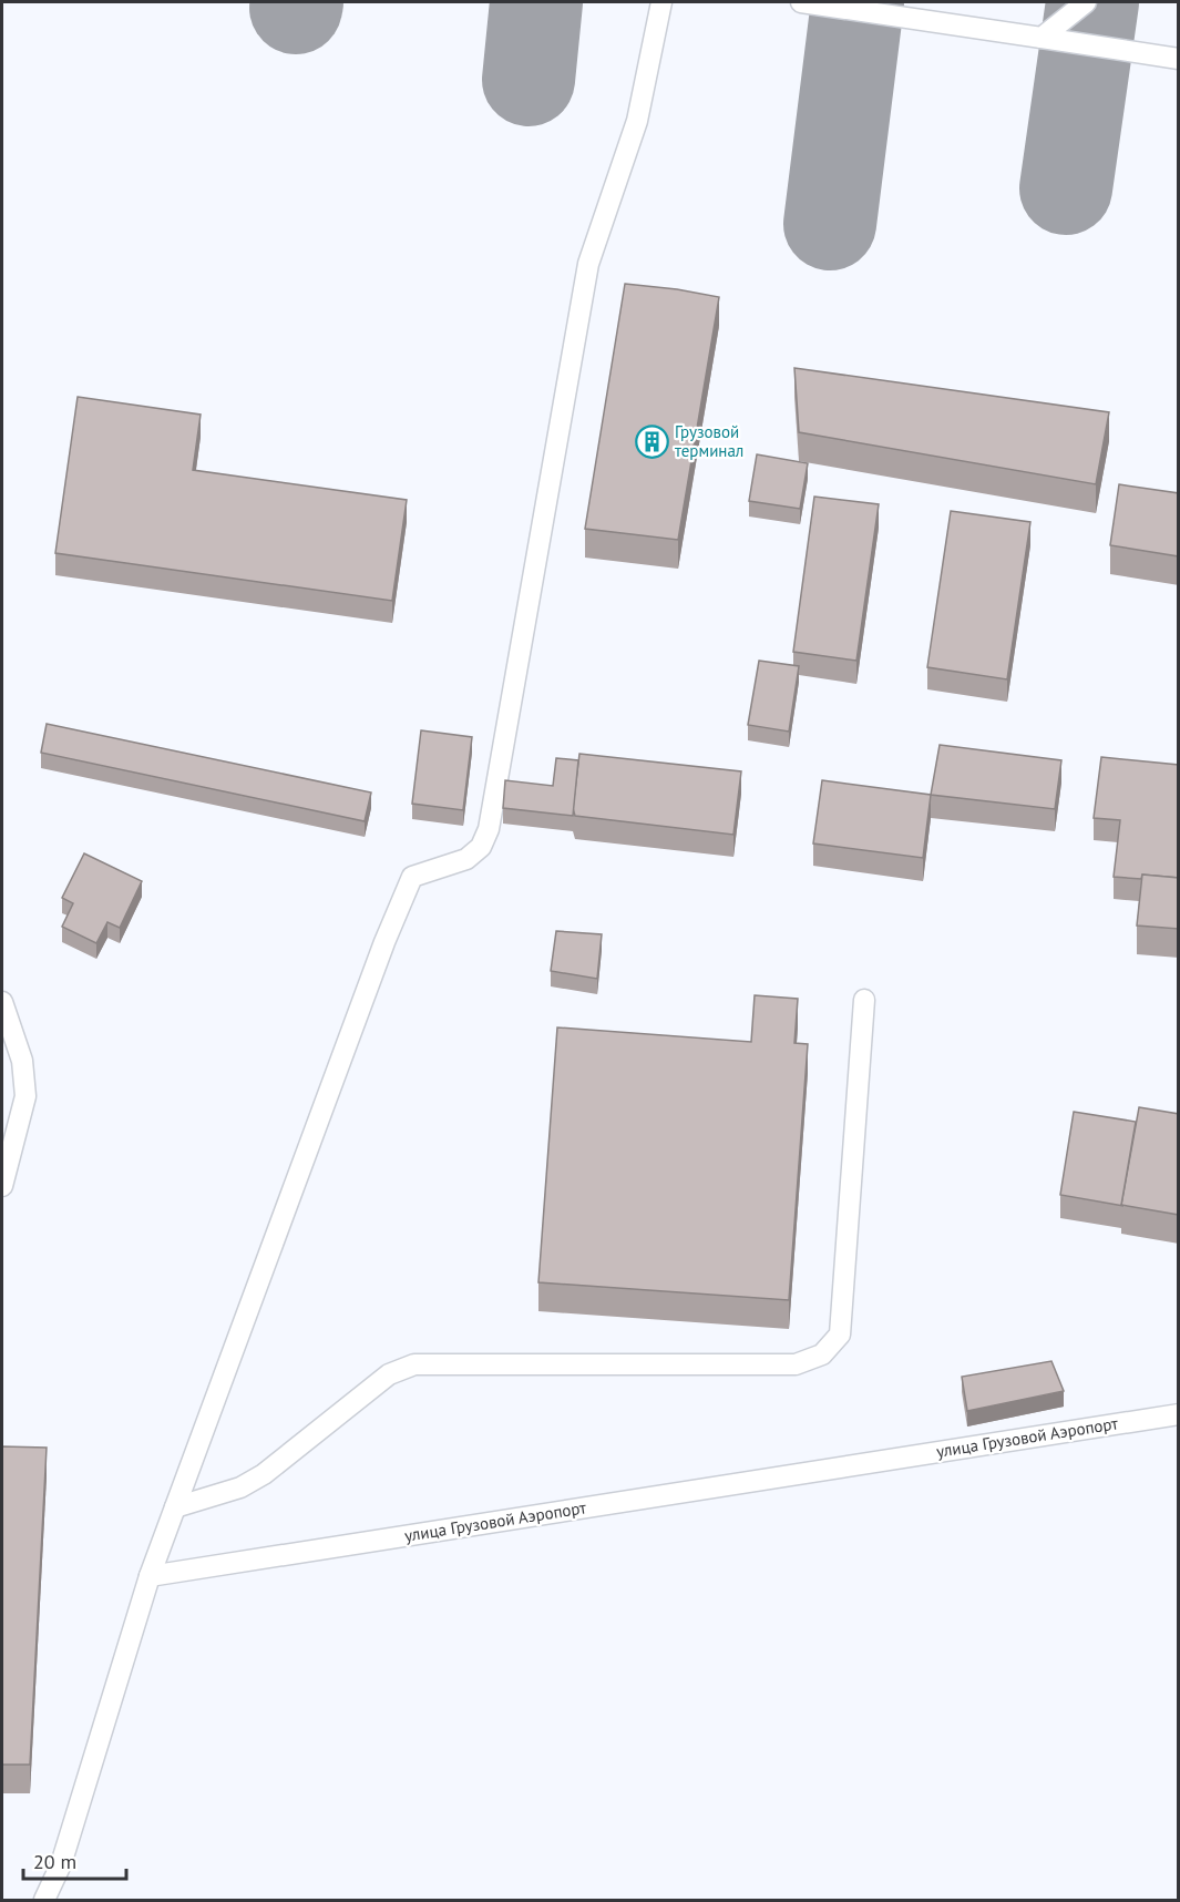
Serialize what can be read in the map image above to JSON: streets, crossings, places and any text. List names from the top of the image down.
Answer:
{
  "streets": {
    "lane": ["улица Грузовой Аэропорт"]
  },
  "places": {
    "building": ["Грузовой терминал"]
  },
  "scale_bar": "20 m"
}
